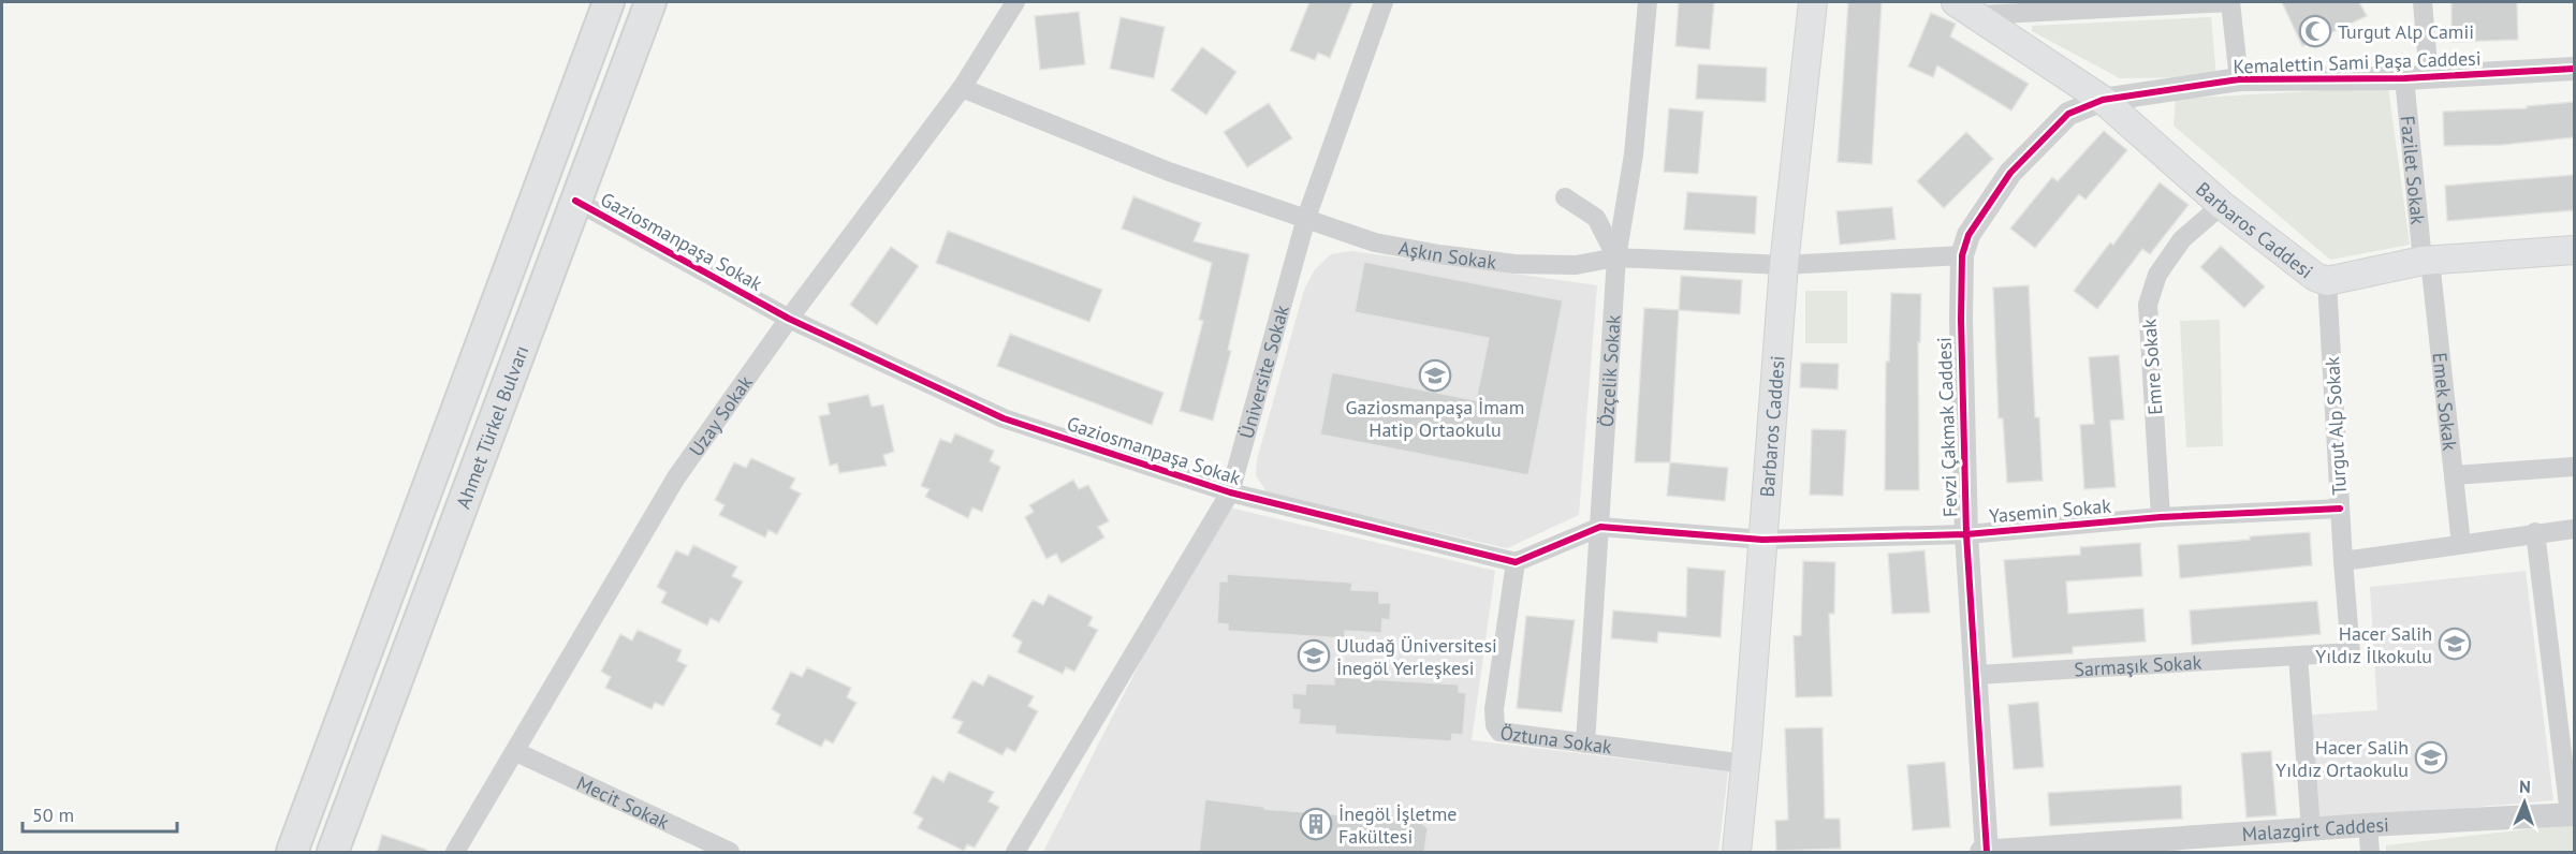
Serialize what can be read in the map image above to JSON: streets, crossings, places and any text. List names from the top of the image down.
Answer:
{
  "streets": {
    "main road": ["Barbaros Caddesi", "Ahmet Türkel Bulvarı"],
    "street": [
      "Kemalettin Sami Paşa Caddesi",
      "Fazilet Sokak",
      "Gaziosmanpaşa Sokak",
      "Aşkın Sokak",
      "Emre Sokak",
      "Üniversite Sokak",
      "Özçelik Sokak",
      "Emek Sokak",
      "Uzay Sokak",
      "Turgut Alp Sokak",
      "Fevzi Çakmak Caddesi",
      "Yasemin Sokak",
      "Sarmaşık Sokak",
      "Öztuna Sokak",
      "Mecit Sokak",
      "Malazgirt Caddesi"
    ]
  },
  "crossings": [
    ["Kemalettin Sami Paşa Caddesi", "Fazilet Sokak"],
    ["Kemalettin Sami Paşa Caddesi", "Barbaros Caddesi"],
    ["Kemalettin Sami Paşa Caddesi", "Fevzi Çakmak Caddesi"],
    ["Fazilet Sokak", "Barbaros Caddesi"],
    ["Fazilet Sokak", "Emek Sokak"],
    ["Barbaros Caddesi", "Aşkın Sokak"],
    ["Barbaros Caddesi", "Emre Sokak"],
    ["Barbaros Caddesi", "Emek Sokak"],
    ["Barbaros Caddesi", "Turgut Alp Sokak"],
    ["Barbaros Caddesi", "Fevzi Çakmak Caddesi"],
    ["Barbaros Caddesi", "Yasemin Sokak"],
    ["Barbaros Caddesi", "Öztuna Sokak"],
    ["Gaziosmanpaşa Sokak", "Üniversite Sokak"],
    ["Gaziosmanpaşa Sokak", "Uzay Sokak"],
    ["Gaziosmanpaşa Sokak", "Ahmet Türkel Bulvarı"],
    ["Gaziosmanpaşa Sokak", "Öztuna Sokak"],
    ["Aşkın Sokak", "Üniversite Sokak"],
    ["Aşkın Sokak", "Özçelik Sokak"],
    ["Aşkın Sokak", "Uzay Sokak"],
    ["Aşkın Sokak", "Fevzi Çakmak Caddesi"],
    ["Emre Sokak", "Yasemin Sokak"],
    ["Özçelik Sokak", "Öztuna Sokak"],
    ["Uzay Sokak", "Mecit Sokak"],
    ["Turgut Alp Sokak", "Yasemin Sokak"],
    ["Turgut Alp Sokak", "Sarmaşık Sokak"],
    ["Fevzi Çakmak Caddesi", "Yasemin Sokak"],
    ["Fevzi Çakmak Caddesi", "Sarmaşık Sokak"],
    ["Fevzi Çakmak Caddesi", "Malazgirt Caddesi"]
  ],
  "places": {
    "mosque": ["Turgut Alp Camii"],
    "school or university": [
      "Gaziosmanpaşa İmam Hatip Ortaokulu",
      "Hacer Salih Yıldız İlkokulu",
      "Uludağ Üniversitesi İnegöl Yerleşkesi",
      "Hacer Salih Yıldız Ortaokulu"
    ],
    "building": ["İnegöl İşletme Fakültesi"]
  },
  "scale_bar": "50 m",
  "north": "top"
}
